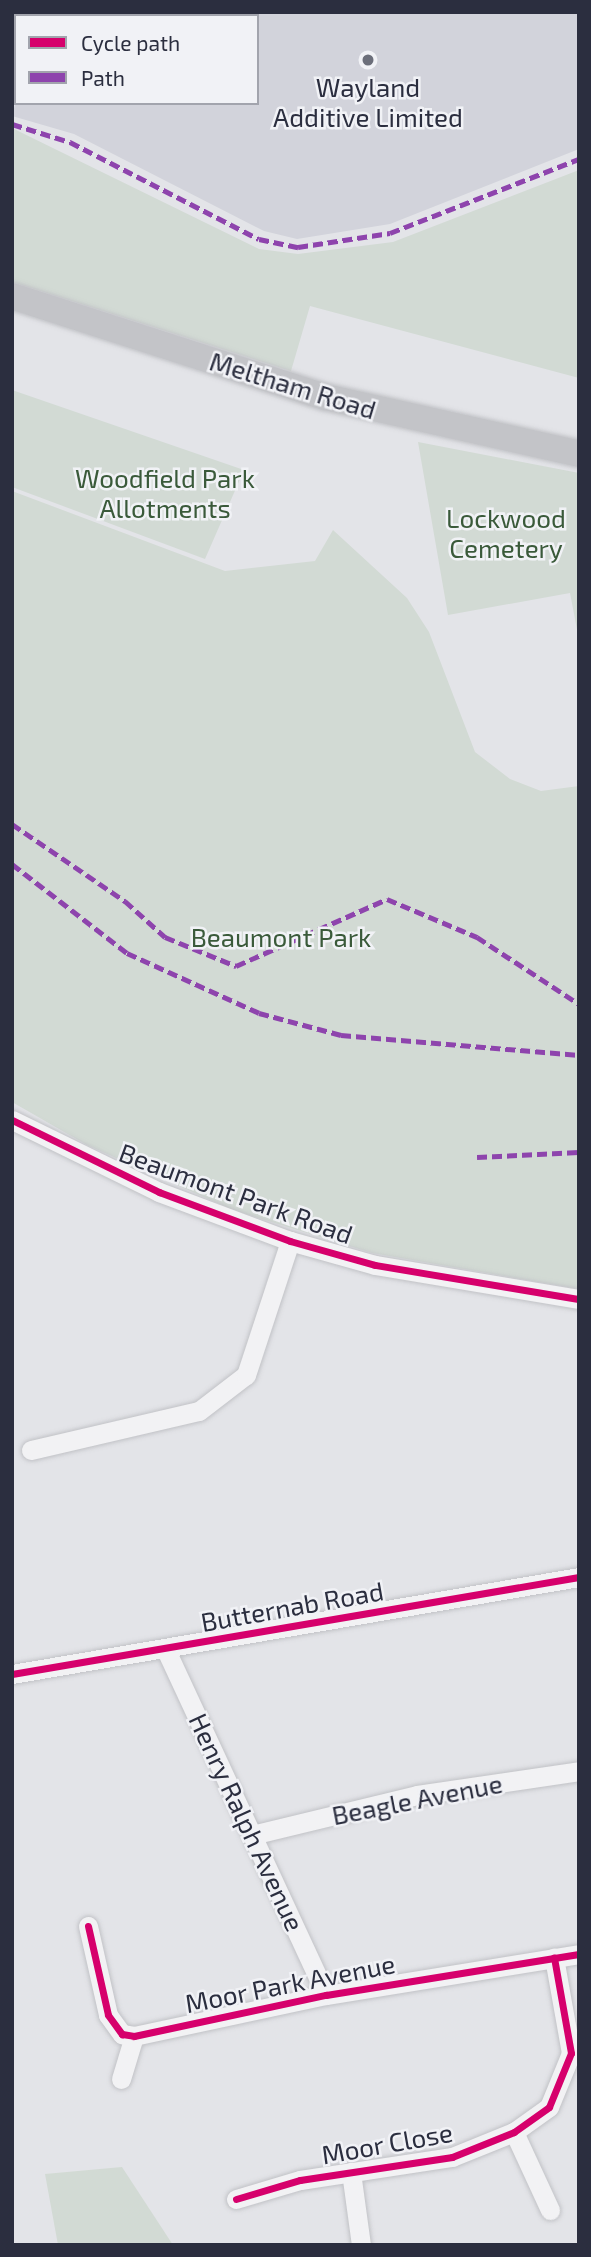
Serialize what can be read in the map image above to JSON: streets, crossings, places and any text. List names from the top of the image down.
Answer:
{
  "streets": {
    "main road": ["Meltham Road"],
    "street": [
      "Beaumont Park Road",
      "Butternab Road",
      "Beagle Avenue",
      "Henry Ralph Avenue",
      "Moor Park Avenue",
      "Moor Close"
    ]
  },
  "crossings": [
    ["Butternab Road", "Henry Ralph Avenue"],
    ["Beagle Avenue", "Henry Ralph Avenue"],
    ["Henry Ralph Avenue", "Moor Park Avenue"],
    ["Moor Park Avenue", "Moor Close"]
  ],
  "parks": ["Woodfield Park Allotments", "Lockwood Cemetery", "Beaumont Park"],
  "places": ["Wayland Additive Limited"],
  "legend": ["Cycle path", "Path"]
}
